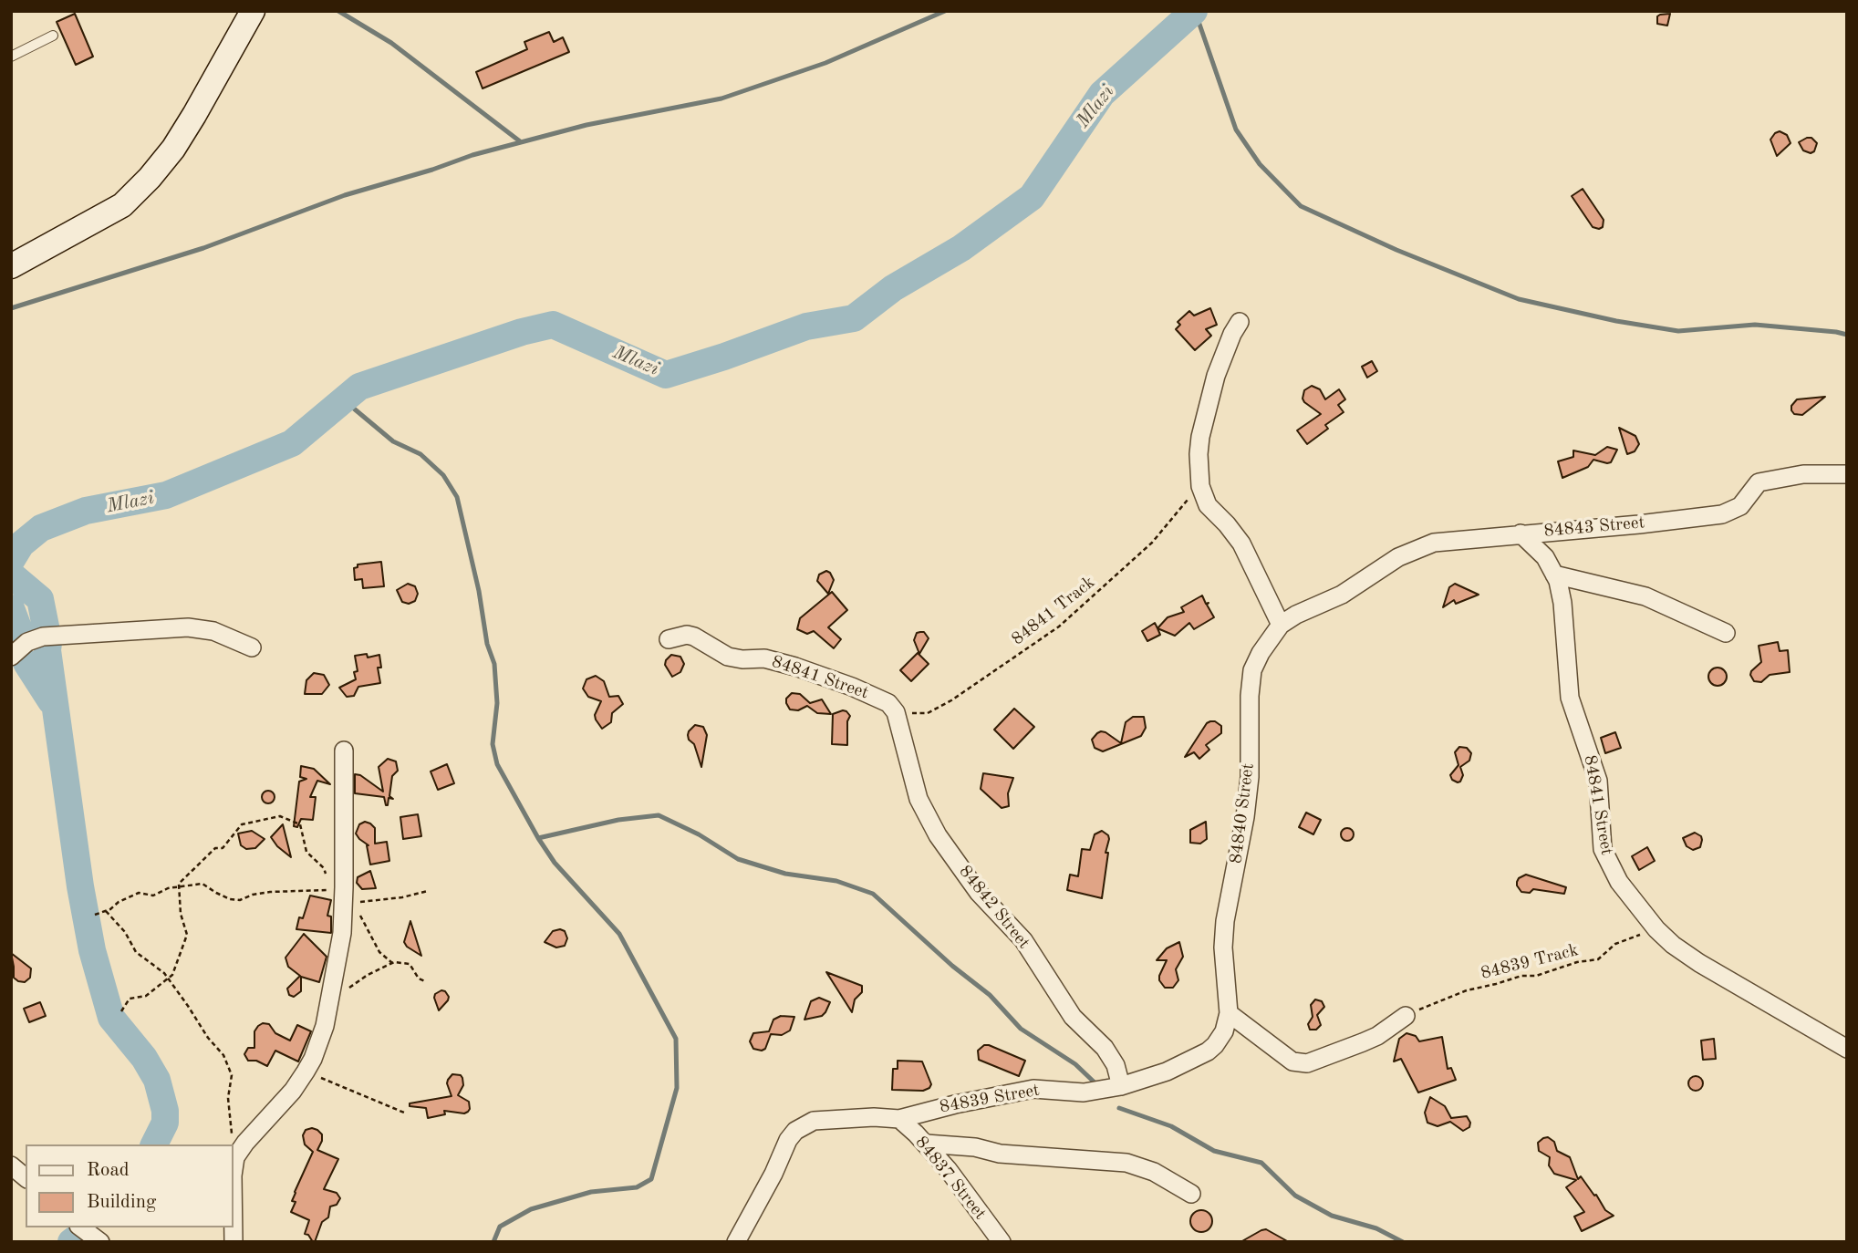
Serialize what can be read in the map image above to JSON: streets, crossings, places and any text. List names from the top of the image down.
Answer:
{
  "streets": {
    "street": [
      "84843 Street",
      "84841 Street",
      "84840 Street",
      "84842 Street",
      "84839 Street",
      "84837 Street"
    ],
    "path": ["84841 Track", "84839 Track"]
  },
  "crossings": [
    ["84843 Street", "84841 Street"],
    ["84843 Street", "84840 Street"],
    ["84841 Track", "84841 Street"],
    ["84841 Track", "84842 Street"],
    ["84841 Street", "84842 Street"],
    ["84841 Street", "84839 Track"],
    ["84840 Street", "84839 Street"],
    ["84842 Street", "84839 Street"],
    ["84839 Street", "84837 Street"]
  ],
  "water": ["Mlazi"],
  "legend": ["Road", "Building"]
}
